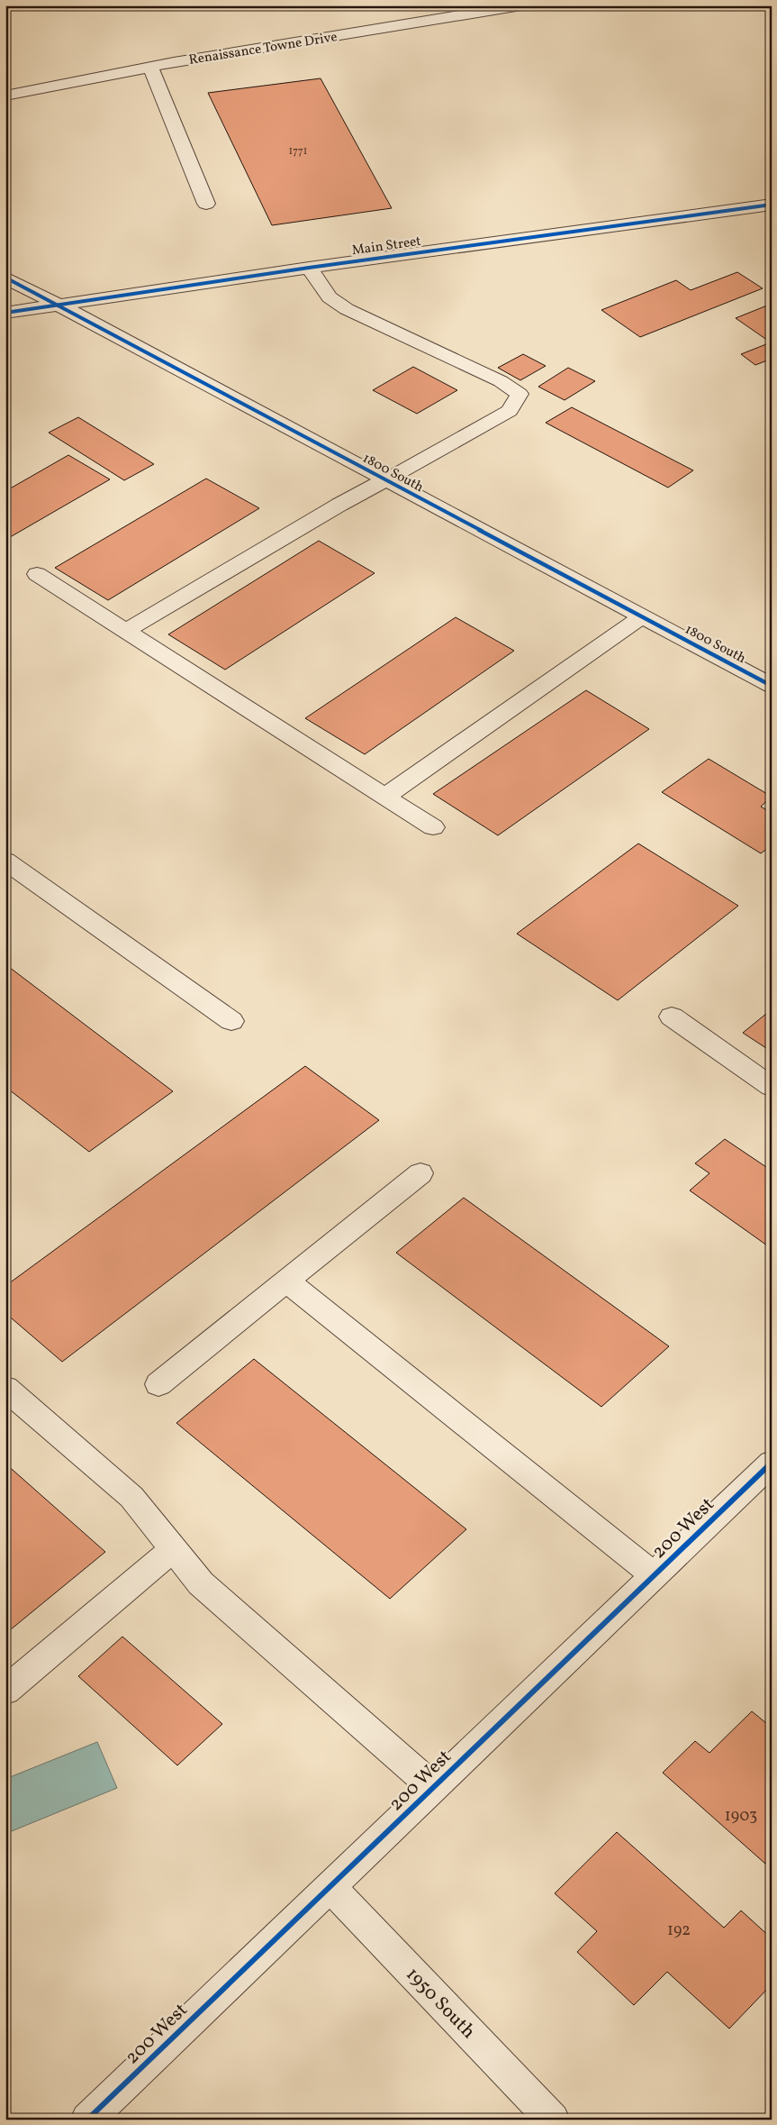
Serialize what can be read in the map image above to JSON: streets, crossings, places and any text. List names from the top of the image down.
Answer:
{
  "streets": {
    "street": [
      "Renaissance Towne Drive",
      "Main Street",
      "1800 South",
      "200 West",
      "1950 South"
    ]
  },
  "crossings": [
    ["Main Street", "1800 South"],
    ["200 West", "1950 South"]
  ],
  "house_numbers": ["1771", "1903", "192"]
}
